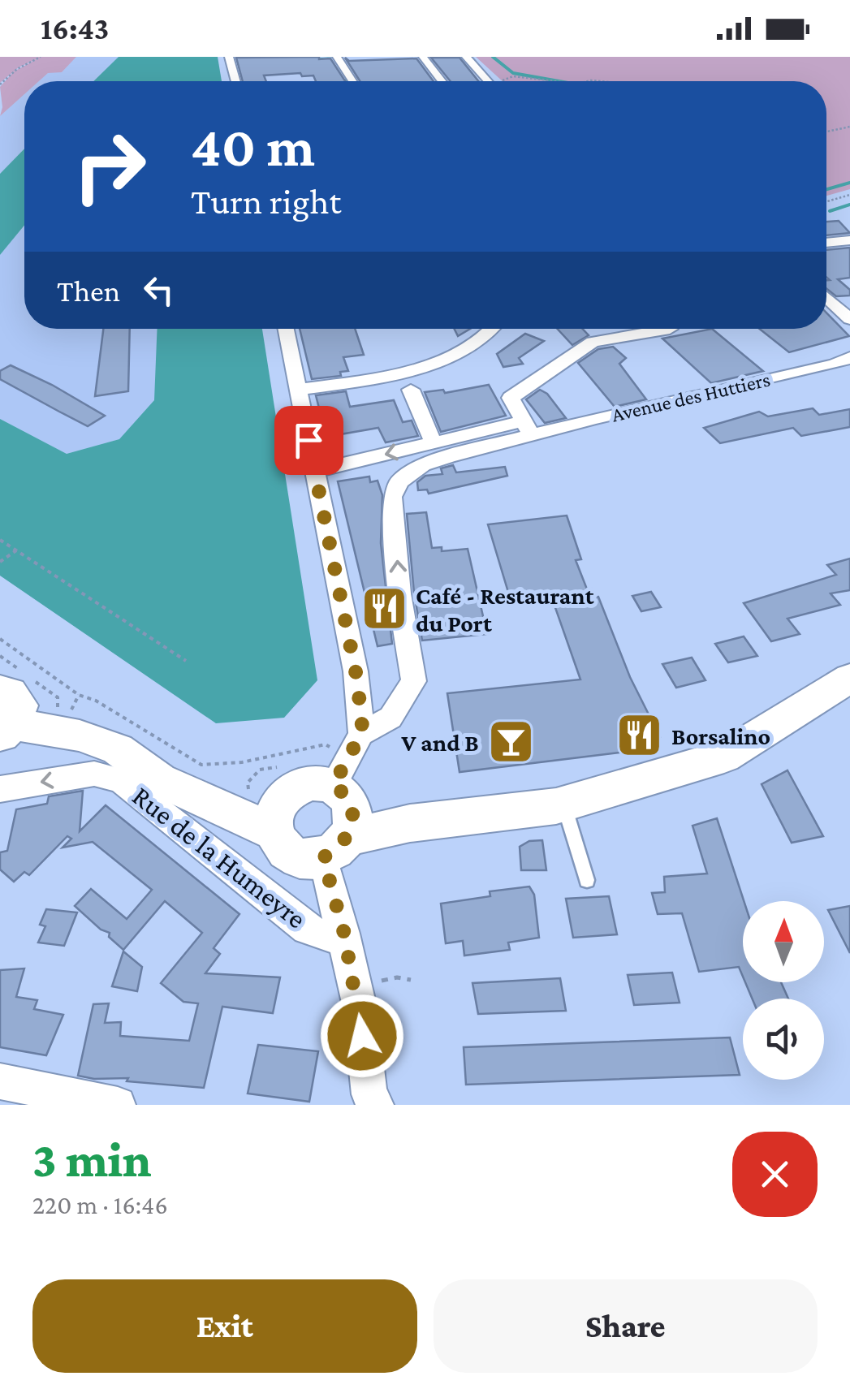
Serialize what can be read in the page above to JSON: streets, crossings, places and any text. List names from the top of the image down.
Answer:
{
  "streets": {
    "street": ["Avenue des Huttiers", "Rue de la Humeyre"]
  },
  "one_way": ["Rue de la Humeyre"],
  "places": {
    "restaurant": ["Café - Restaurant du Port", "Borsalino"],
    "bar": ["V and B"]
  },
  "north": "top",
  "page": {
    "status": "16:43",
    "turn": ["40 m", "Turn right"],
    "then": "Then",
    "heading": ["3 min", "220 m · 16:46"],
    "buttons": ["Exit", "Share"]
  }
}
